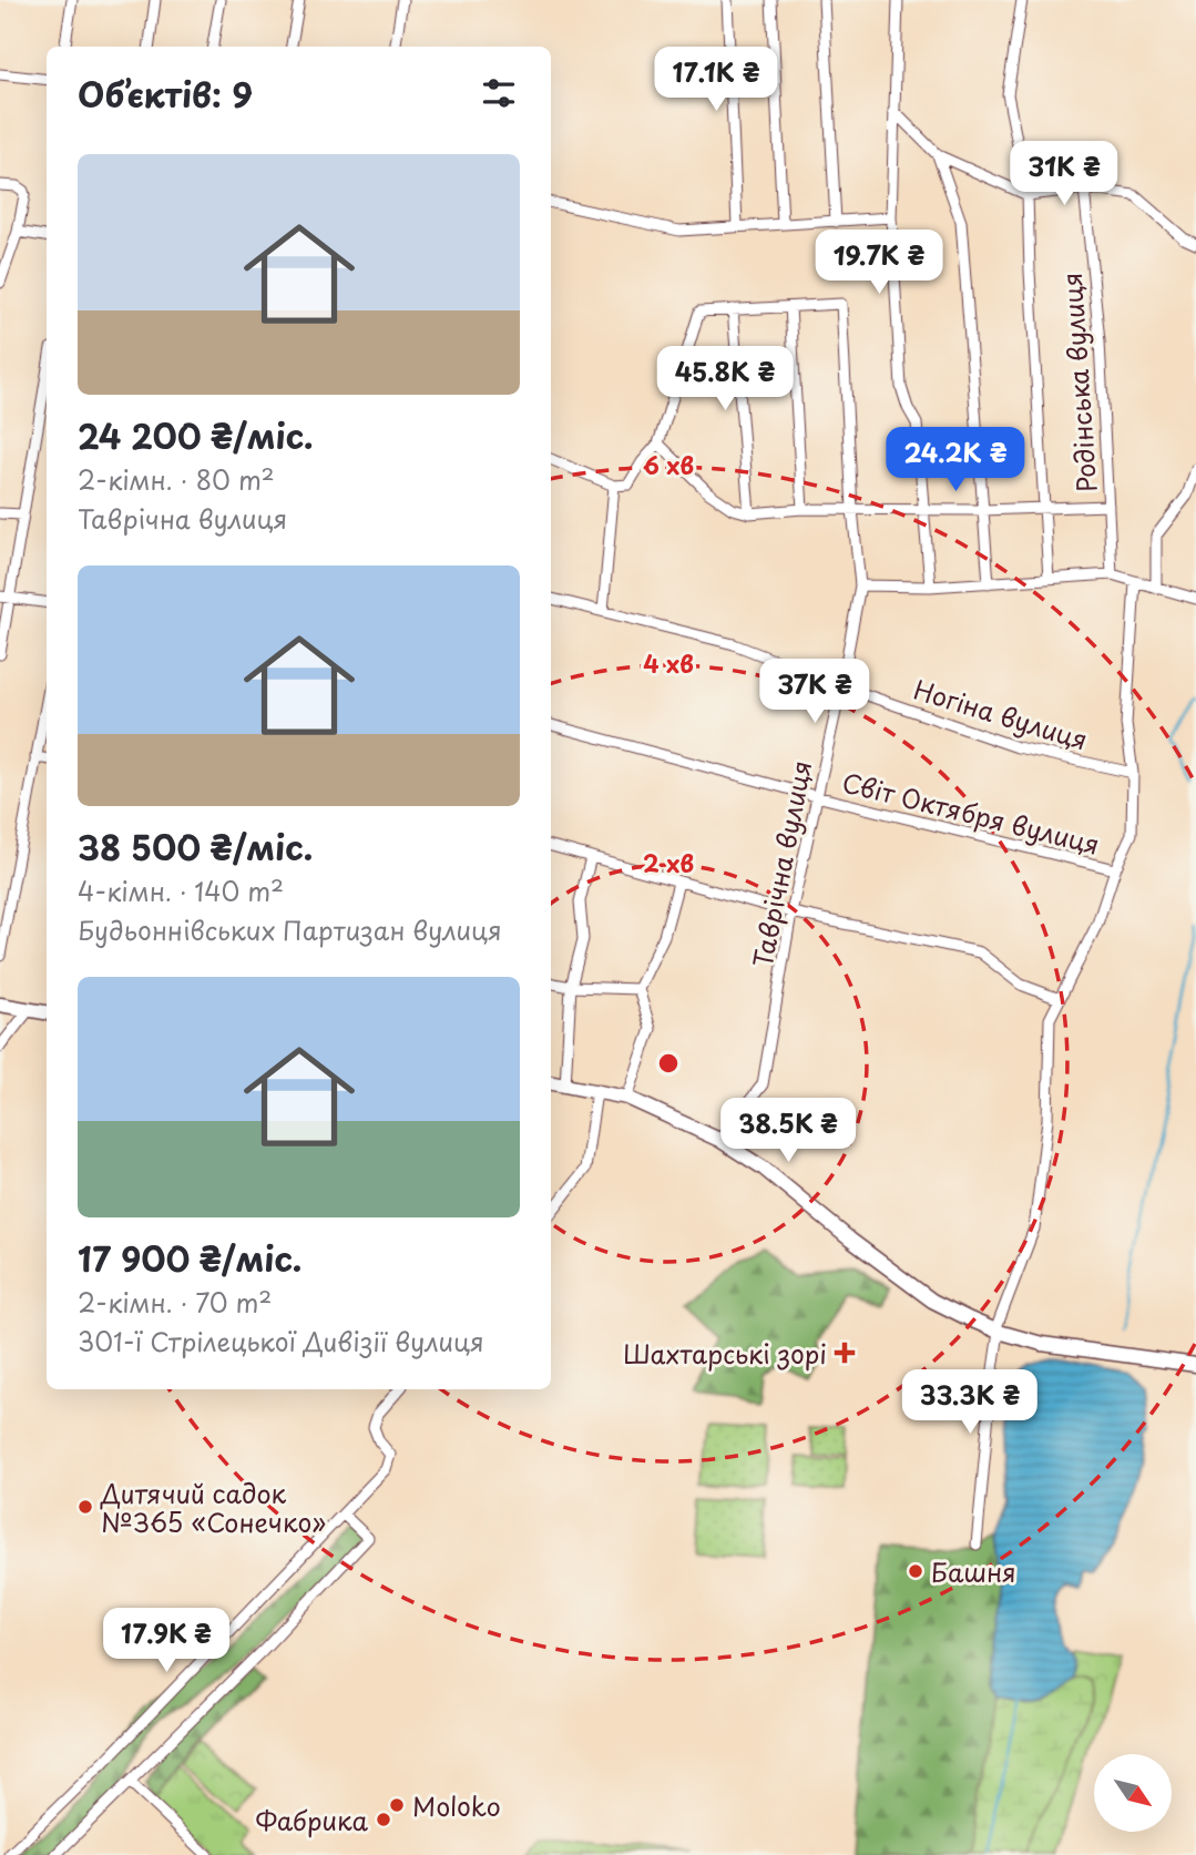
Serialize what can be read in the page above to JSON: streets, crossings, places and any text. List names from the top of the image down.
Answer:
{
  "streets": {
    "street": [
      "Родінська вулиця",
      "Ногіна вулиця",
      "Світ Октября вулиця",
      "Таврічна вулиця"
    ]
  },
  "crossings": [
    ["Ногіна вулиця", "Таврічна вулиця"],
    ["Світ Октября вулиця", "Таврічна вулиця"]
  ],
  "places": {
    "health": ["Шахтарські зорі"],
    "other": [
      "Дитячий садок №365 «Сонечко»",
      "Башня",
      "Moloko",
      "Фабрика"
    ]
  },
  "north": "bottom right",
  "page": {
    "price": [
      "17.1K ₴",
      "31K ₴",
      "19.7K ₴",
      "45.8K ₴",
      "24.2K ₴",
      "37K ₴",
      "38.5K ₴",
      "33.3K ₴",
      "17.9K ₴"
    ],
    "heading": "Об’єктів: 9",
    "list": [
      {
        "name": "24 200 ₴/міс.",
        "note": "2-кімн. · 80 m² · Таврічна вулиця"
      },
      {
        "name": "38 500 ₴/міс.",
        "note": "4-кімн. · 140 m² · Будьоннівських Партизан вулиця"
      },
      {
        "name": "17 900 ₴/міс.",
        "note": "2-кімн. · 70 m² · 301-ї Стрілецької Дивізії вулиця"
      }
    ]
  },
  "rings": ["6 хв", "4 хв", "2 хв"]
}
